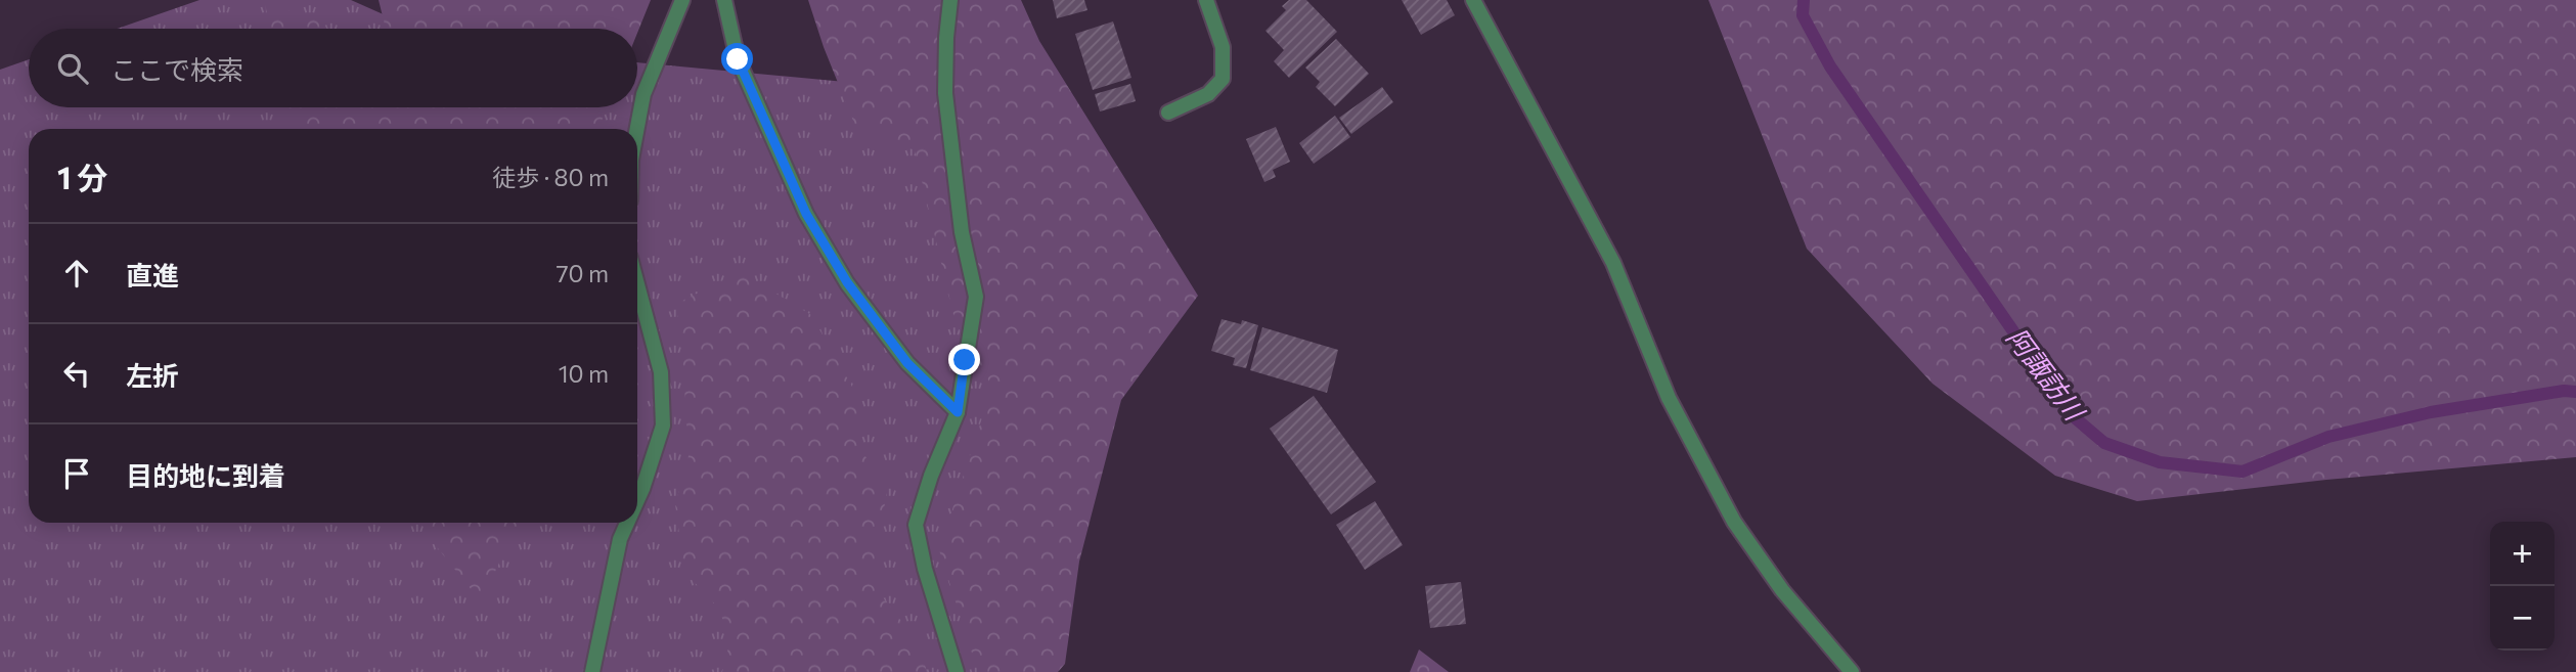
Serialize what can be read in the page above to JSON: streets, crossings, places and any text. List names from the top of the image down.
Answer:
{
  "water": ["阿諏訪川"],
  "page": {
    "search": "ここで検索",
    "heading": ["1 分", "徒歩 · 80 m"],
    "list": [
      ["直進", "70 m"],
      ["左折", "10 m"],
      "目的地に到着"
    ],
    "map_buttons": ["+", "−"]
  }
}
